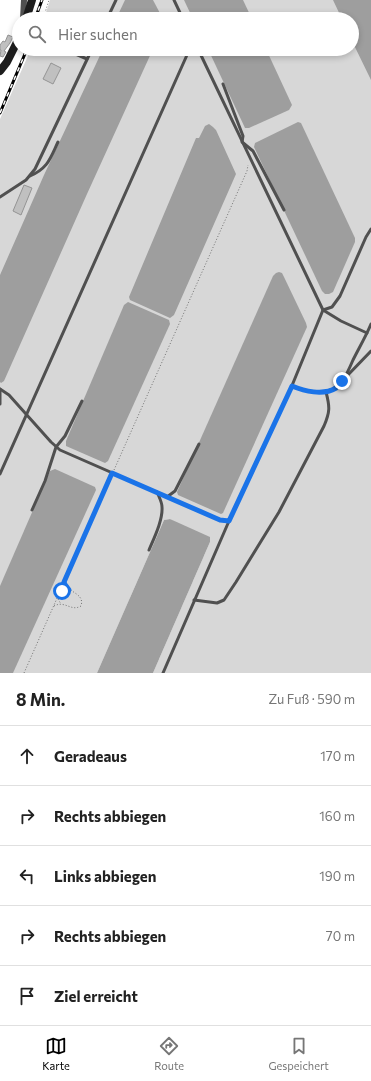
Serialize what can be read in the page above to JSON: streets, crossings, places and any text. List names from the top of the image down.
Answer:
{
  "page": {
    "search": "Hier suchen",
    "heading": ["8 Min.", "Zu Fuß · 590 m"],
    "list": [
      ["Geradeaus", "170 m"],
      ["Rechts abbiegen", "160 m"],
      ["Links abbiegen", "190 m"],
      ["Rechts abbiegen", "70 m"],
      "Ziel erreicht"
    ],
    "nav": ["Karte", "Route", "Gespeichert"]
  }
}
